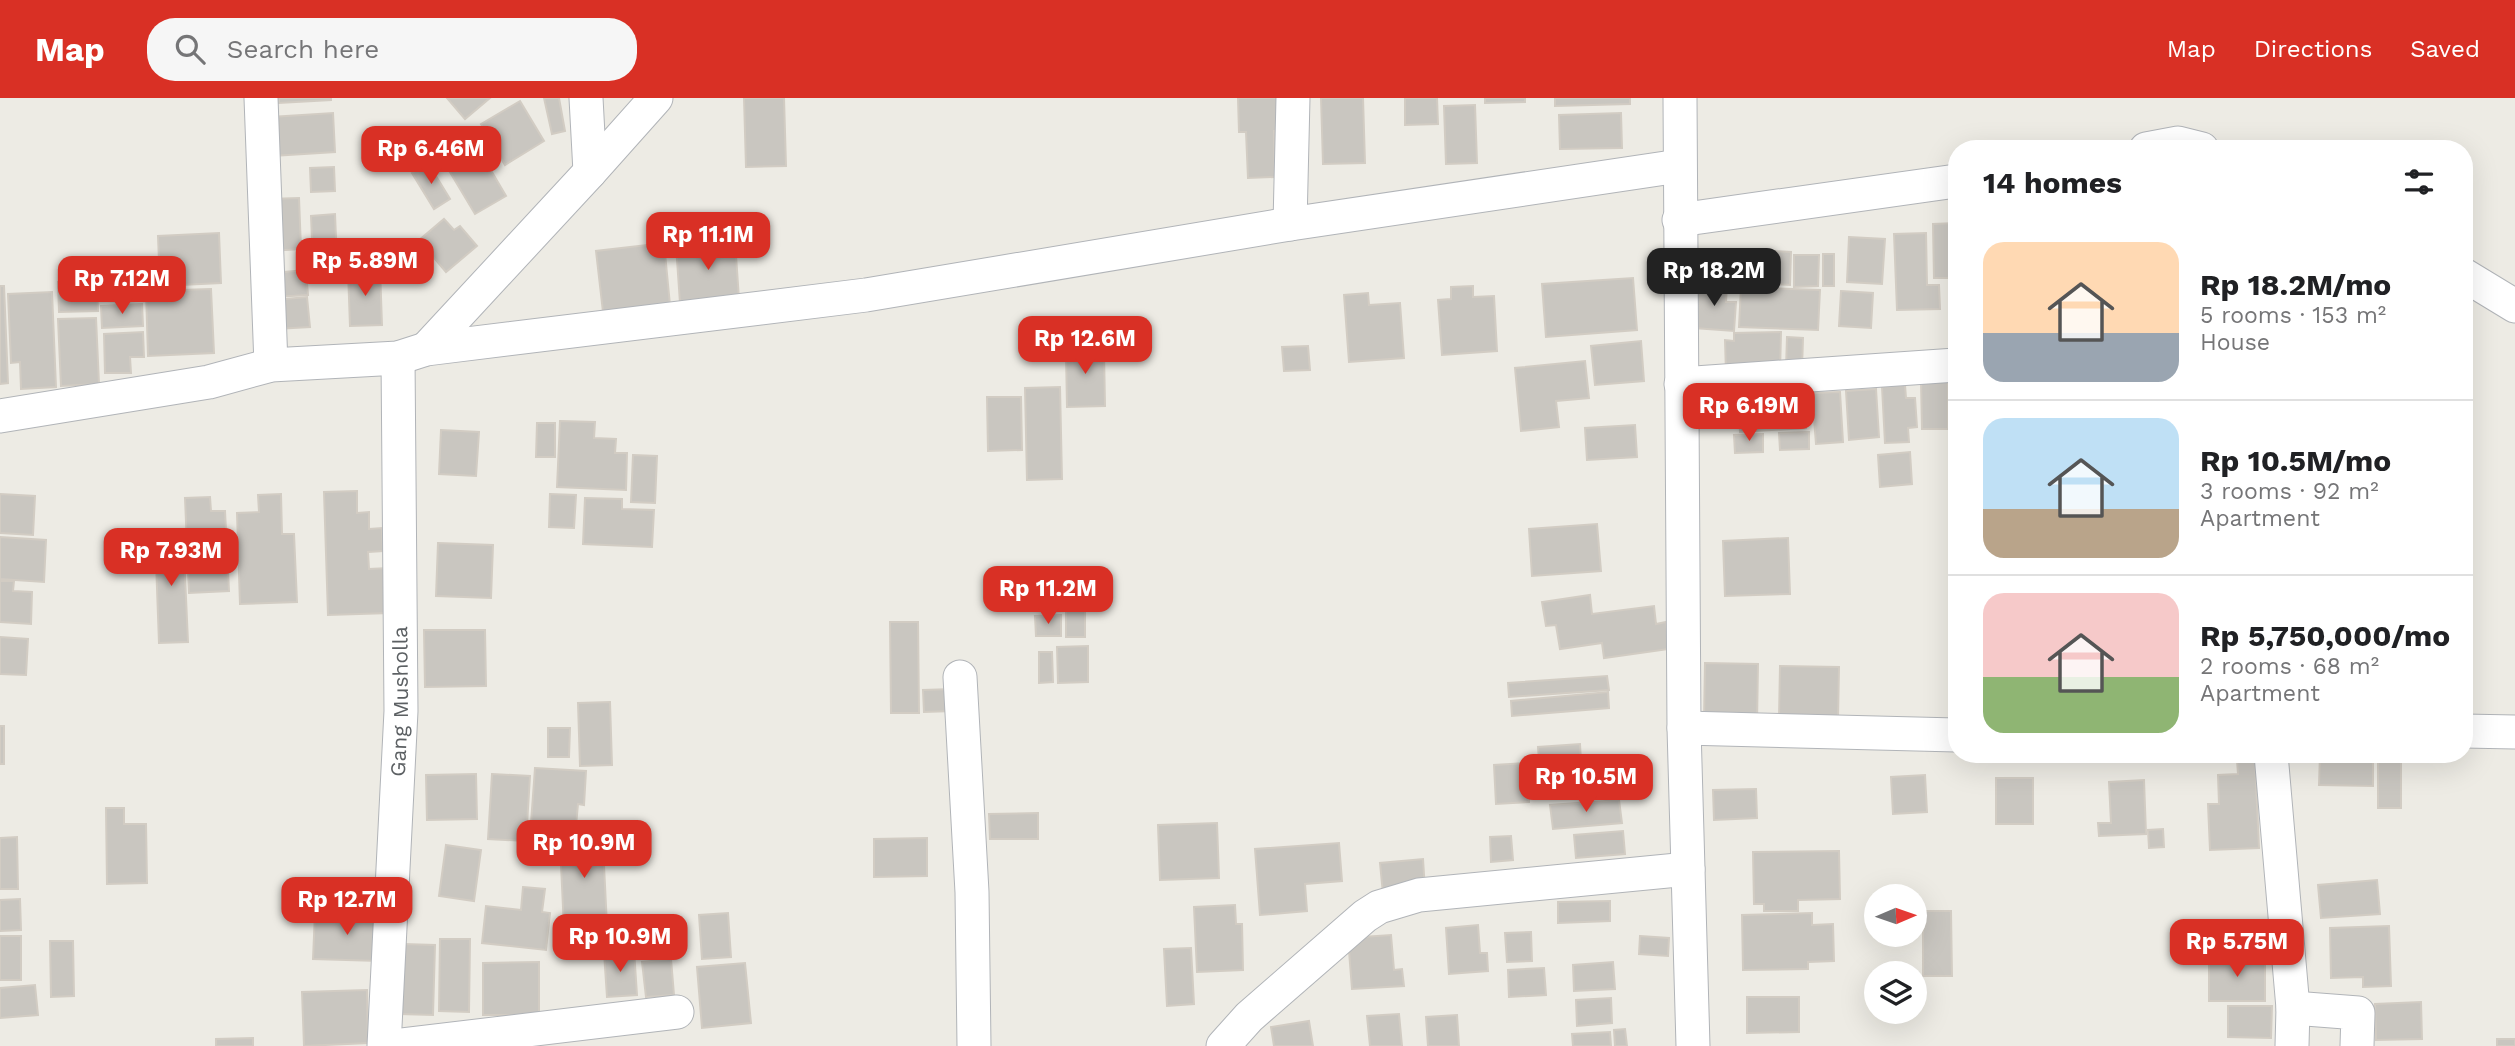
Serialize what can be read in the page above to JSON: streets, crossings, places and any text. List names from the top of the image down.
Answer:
{
  "streets": {
    "street": ["Gang Musholla"]
  },
  "north": "right",
  "page": {
    "header": "Map",
    "search": "Search here",
    "nav": ["Map", "Directions", "Saved"],
    "price": [
      "Rp 6.46M",
      "Rp 11.1M",
      "Rp 5.89M",
      "Rp 18.2M",
      "Rp 7.12M",
      "Rp 12.6M",
      "Rp 6.19M",
      "Rp 7.93M",
      "Rp 11.2M",
      "Rp 10.5M",
      "Rp 10.9M",
      "Rp 12.7M",
      "Rp 10.9M",
      "Rp 5.75M"
    ],
    "heading": "14 homes",
    "list": [
      {
        "name": "Rp 18.2M/mo",
        "note": "5 rooms · 153 m² · House"
      },
      {
        "name": "Rp 10.5M/mo",
        "note": "3 rooms · 92 m² · Apartment"
      },
      {
        "name": "Rp 5,750,000/mo",
        "note": "2 rooms · 68 m² · Apartment"
      }
    ]
  }
}
